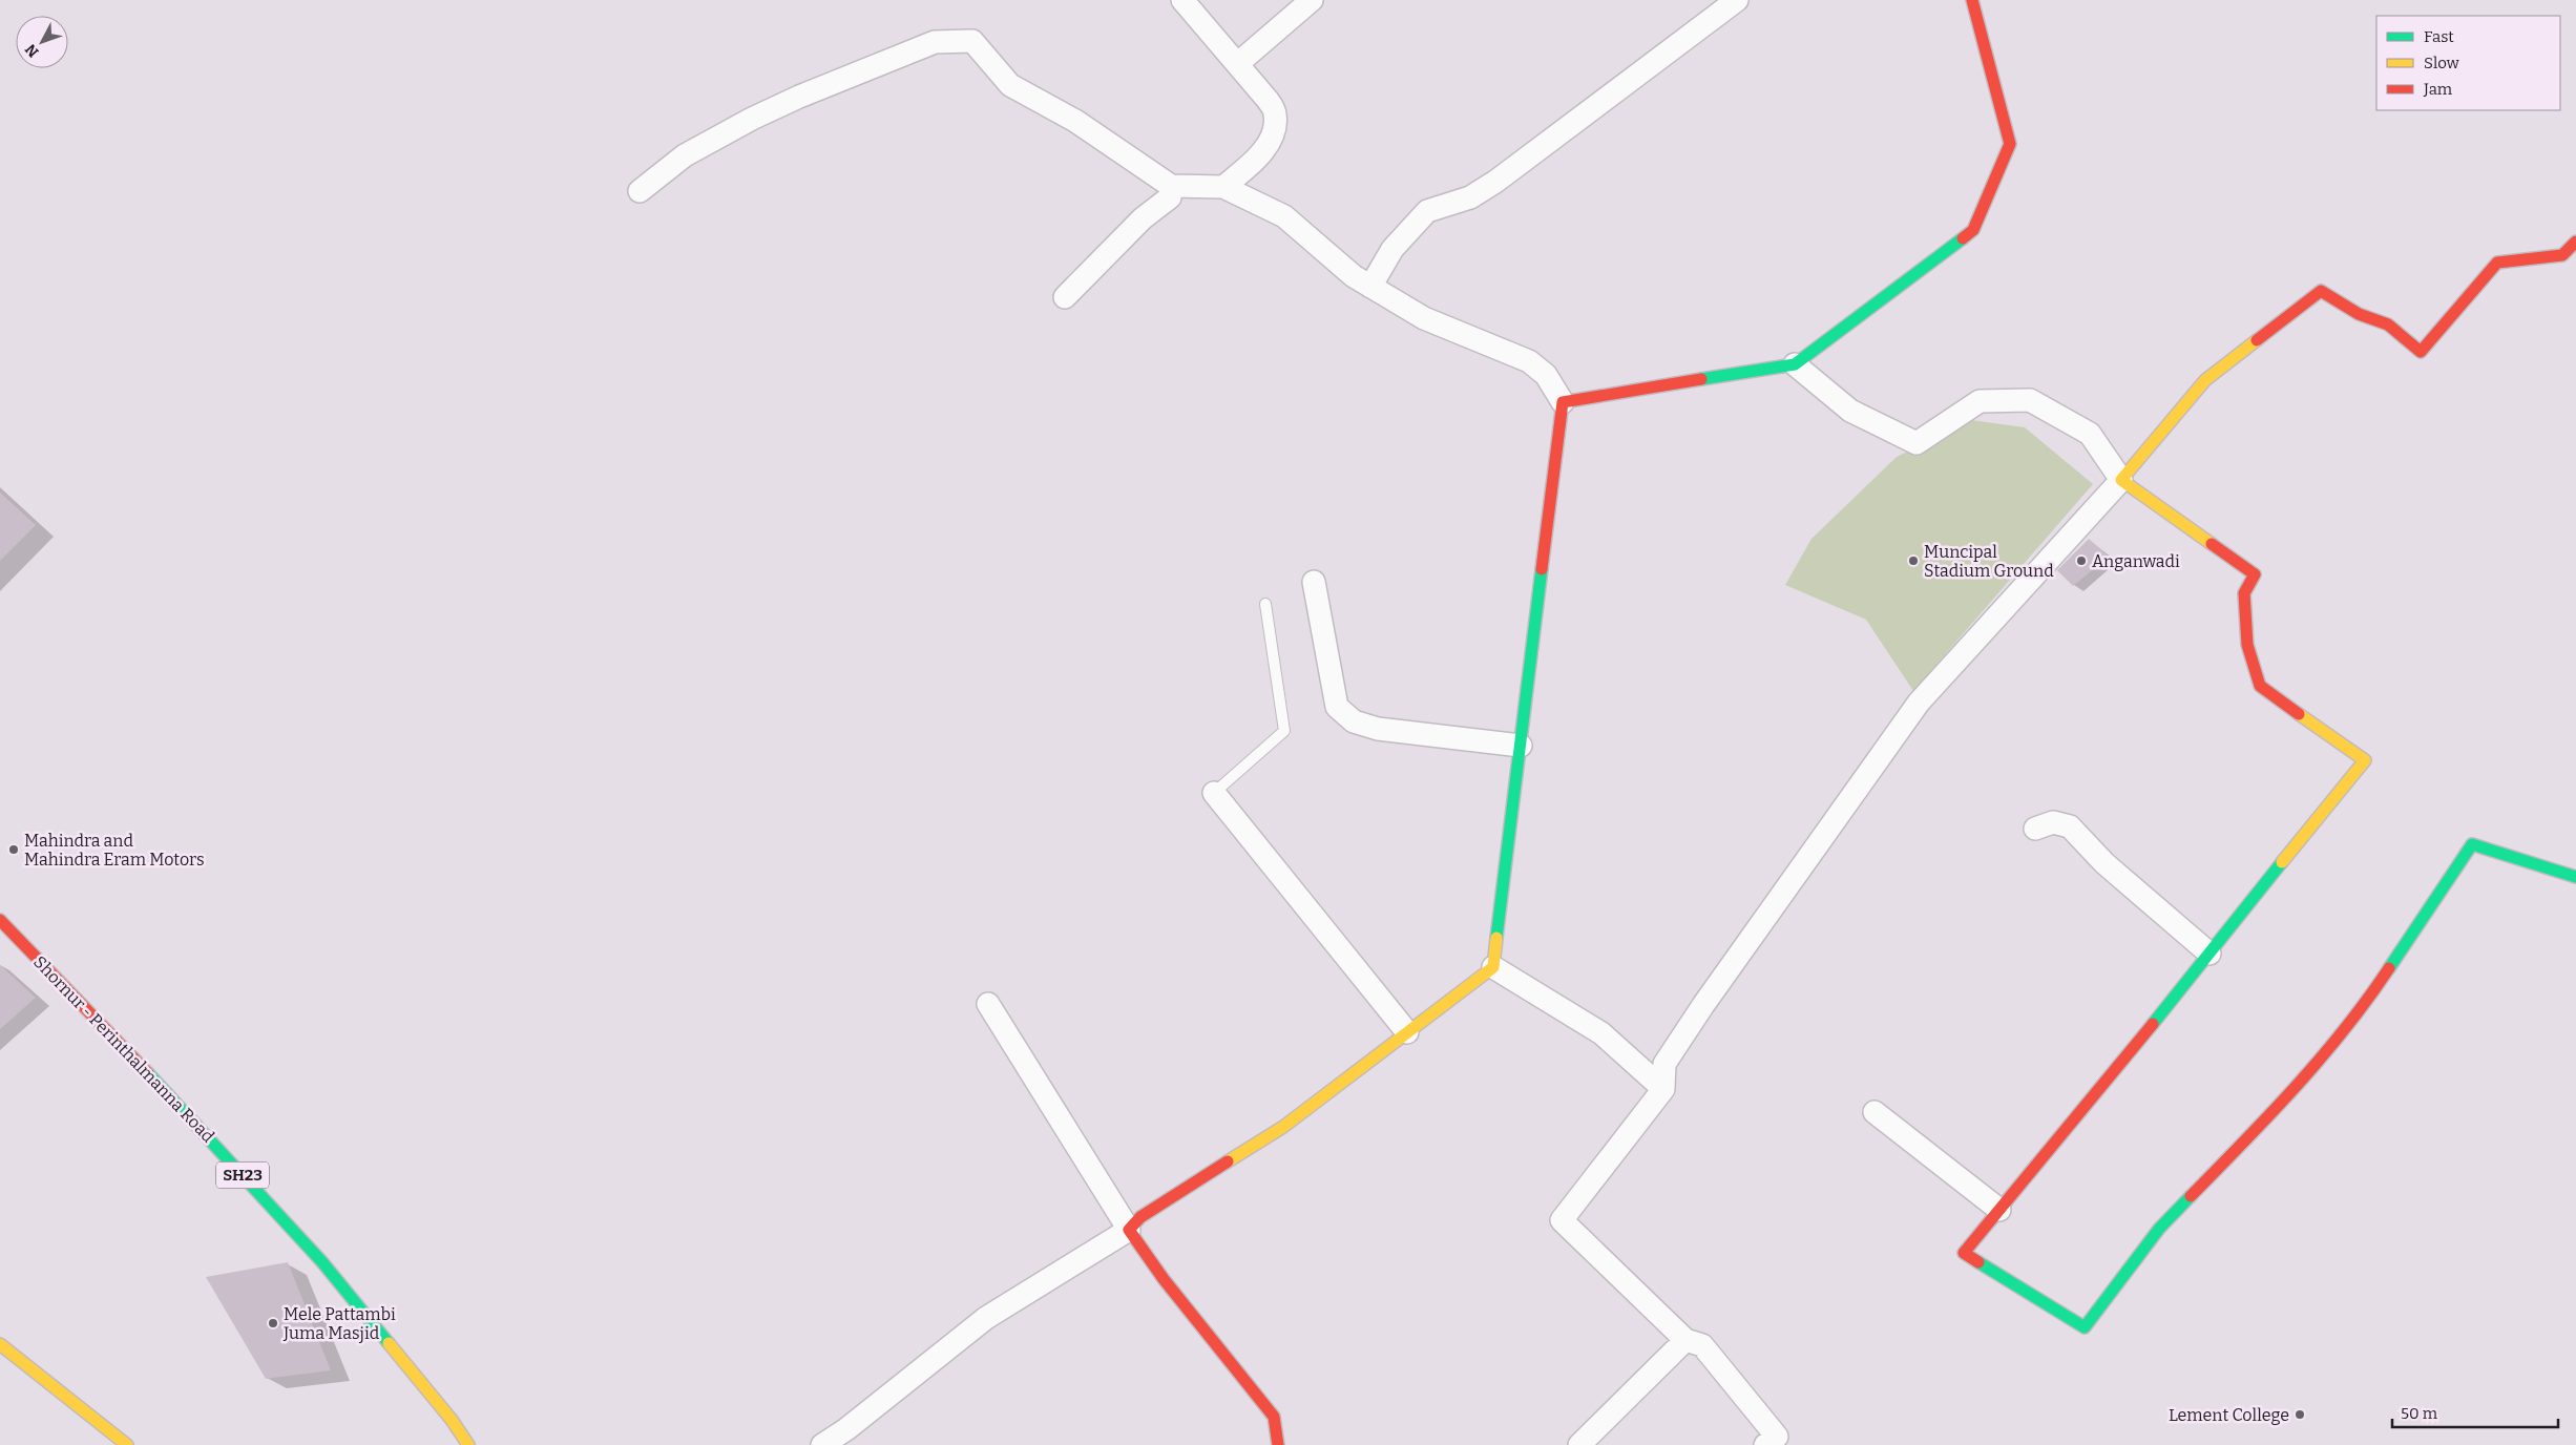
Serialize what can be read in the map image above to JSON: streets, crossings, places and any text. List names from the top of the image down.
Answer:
{
  "streets": {
    "street": ["Shornur - Perinthalmanna Road", "SH23"]
  },
  "places": [
    "Muncipal Stadium Ground",
    "Anganwadi",
    "Mahindra and Mahindra Eram Motors",
    "Mele Pattambi Juma Masjid",
    "Lement College"
  ],
  "legend": ["Fast", "Slow", "Jam"],
  "scale_bar": "50 m",
  "north": "bottom left"
}
